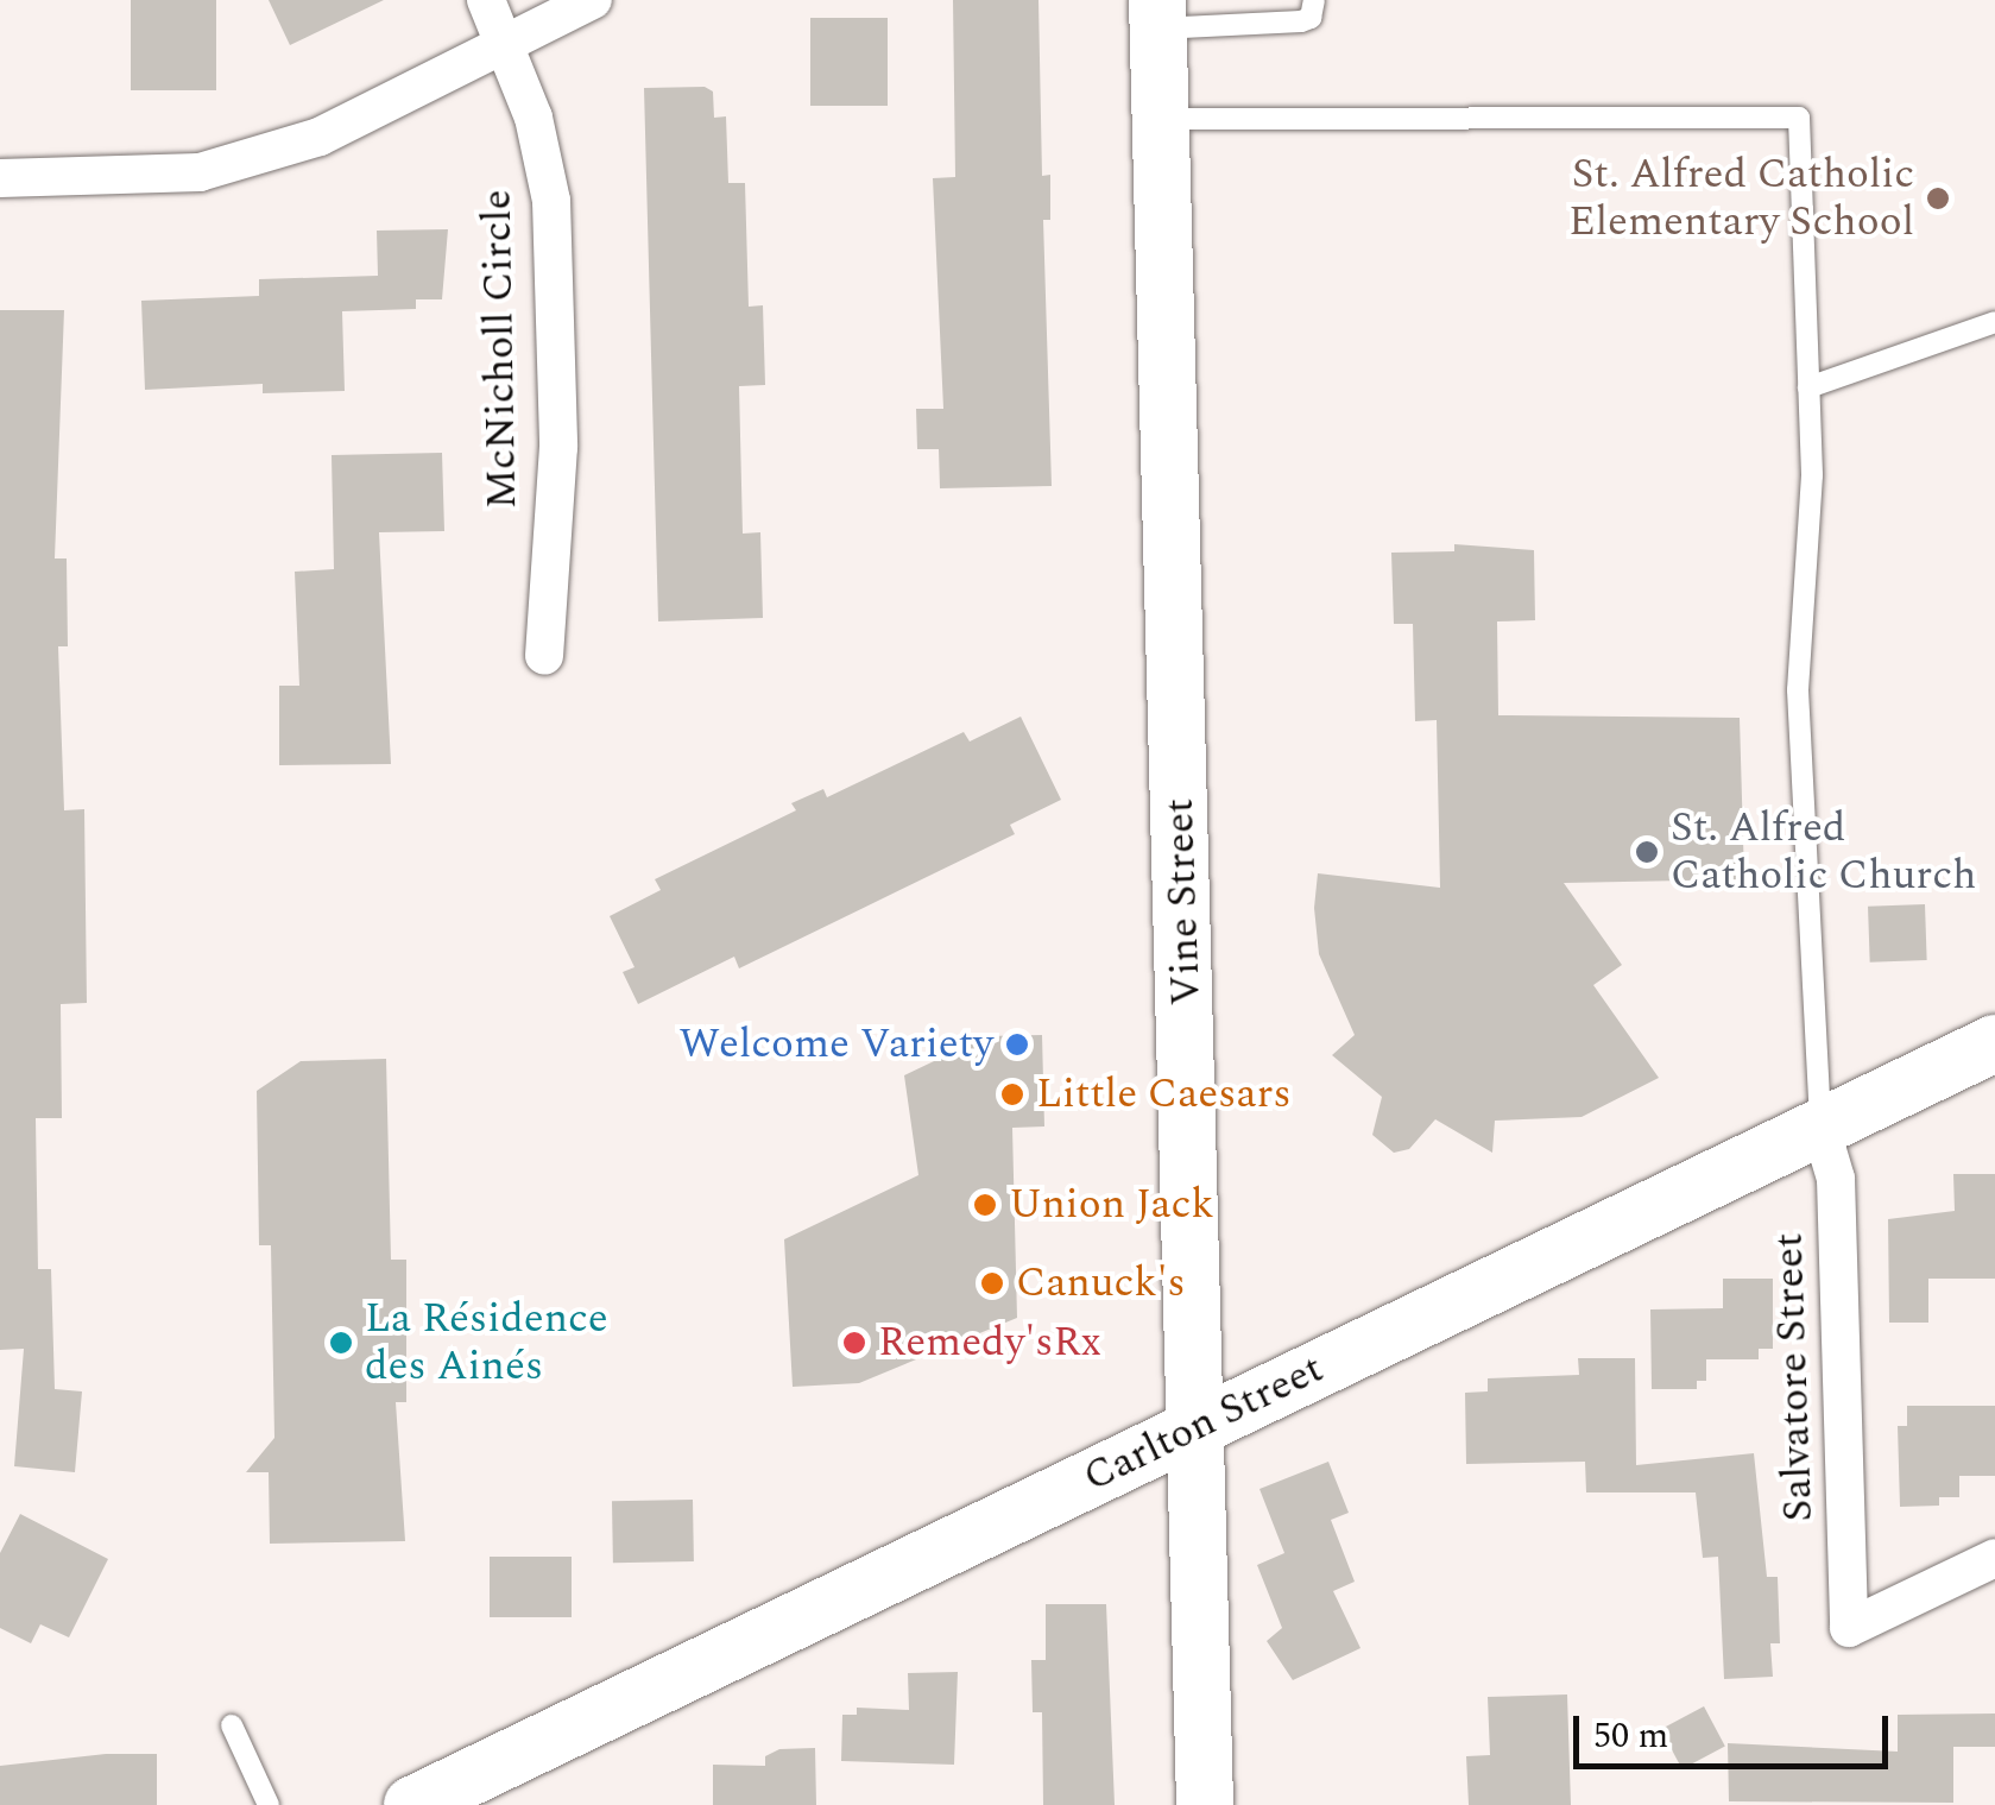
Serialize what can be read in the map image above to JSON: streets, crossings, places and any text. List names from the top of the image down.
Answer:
{
  "streets": {
    "street": [
      "McNicholl Circle",
      "Vine Street",
      "Salvatore Street",
      "Carlton Street"
    ]
  },
  "crossings": [
    ["Vine Street", "Carlton Street"],
    ["Salvatore Street", "Carlton Street"]
  ],
  "places": [
    "St. Alfred Catholic Elementary School",
    "St. Alfred Catholic Church",
    "Welcome Variety",
    "Little Caesars",
    "Union Jack",
    "Canuck's",
    "La Résidence des Ainés",
    "Remedy'sRx"
  ],
  "scale_bar": "50 m"
}
